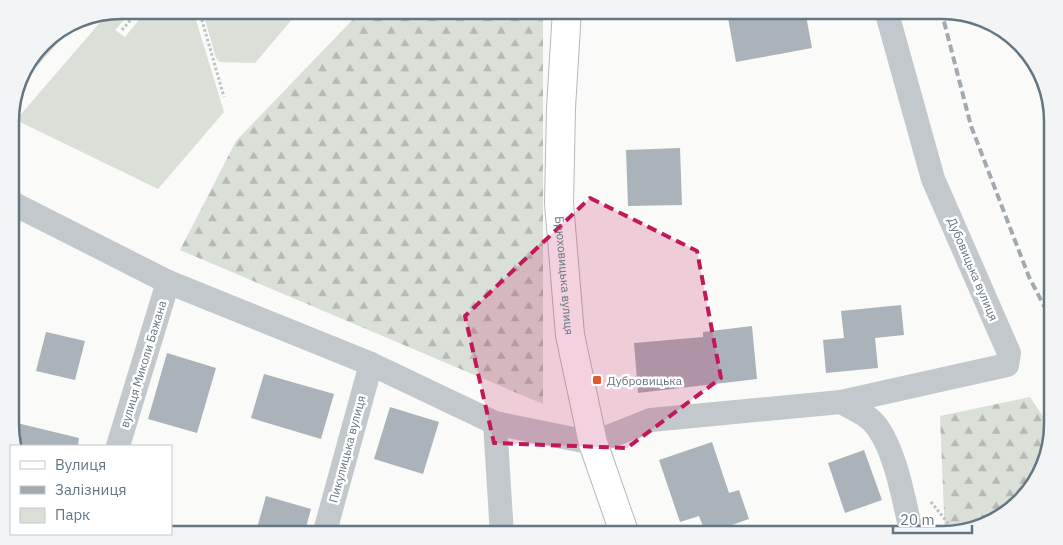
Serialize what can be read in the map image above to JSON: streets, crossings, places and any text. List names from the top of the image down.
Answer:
{
  "streets": {
    "main road": ["Брюховицька вулиця"],
    "street": ["Дубовицька вулиця", "вулиця Миколи Бажана", "Пикулицька вулиця"]
  },
  "crossings": [
    ["Дубовицька вулиця", "Брюховицька вулиця"]
  ],
  "places": {
    "transit": ["Дубровицька"]
  },
  "legend": ["Вулиця", "Залізниця", "Парк"],
  "scale_bar": "20 m"
}
